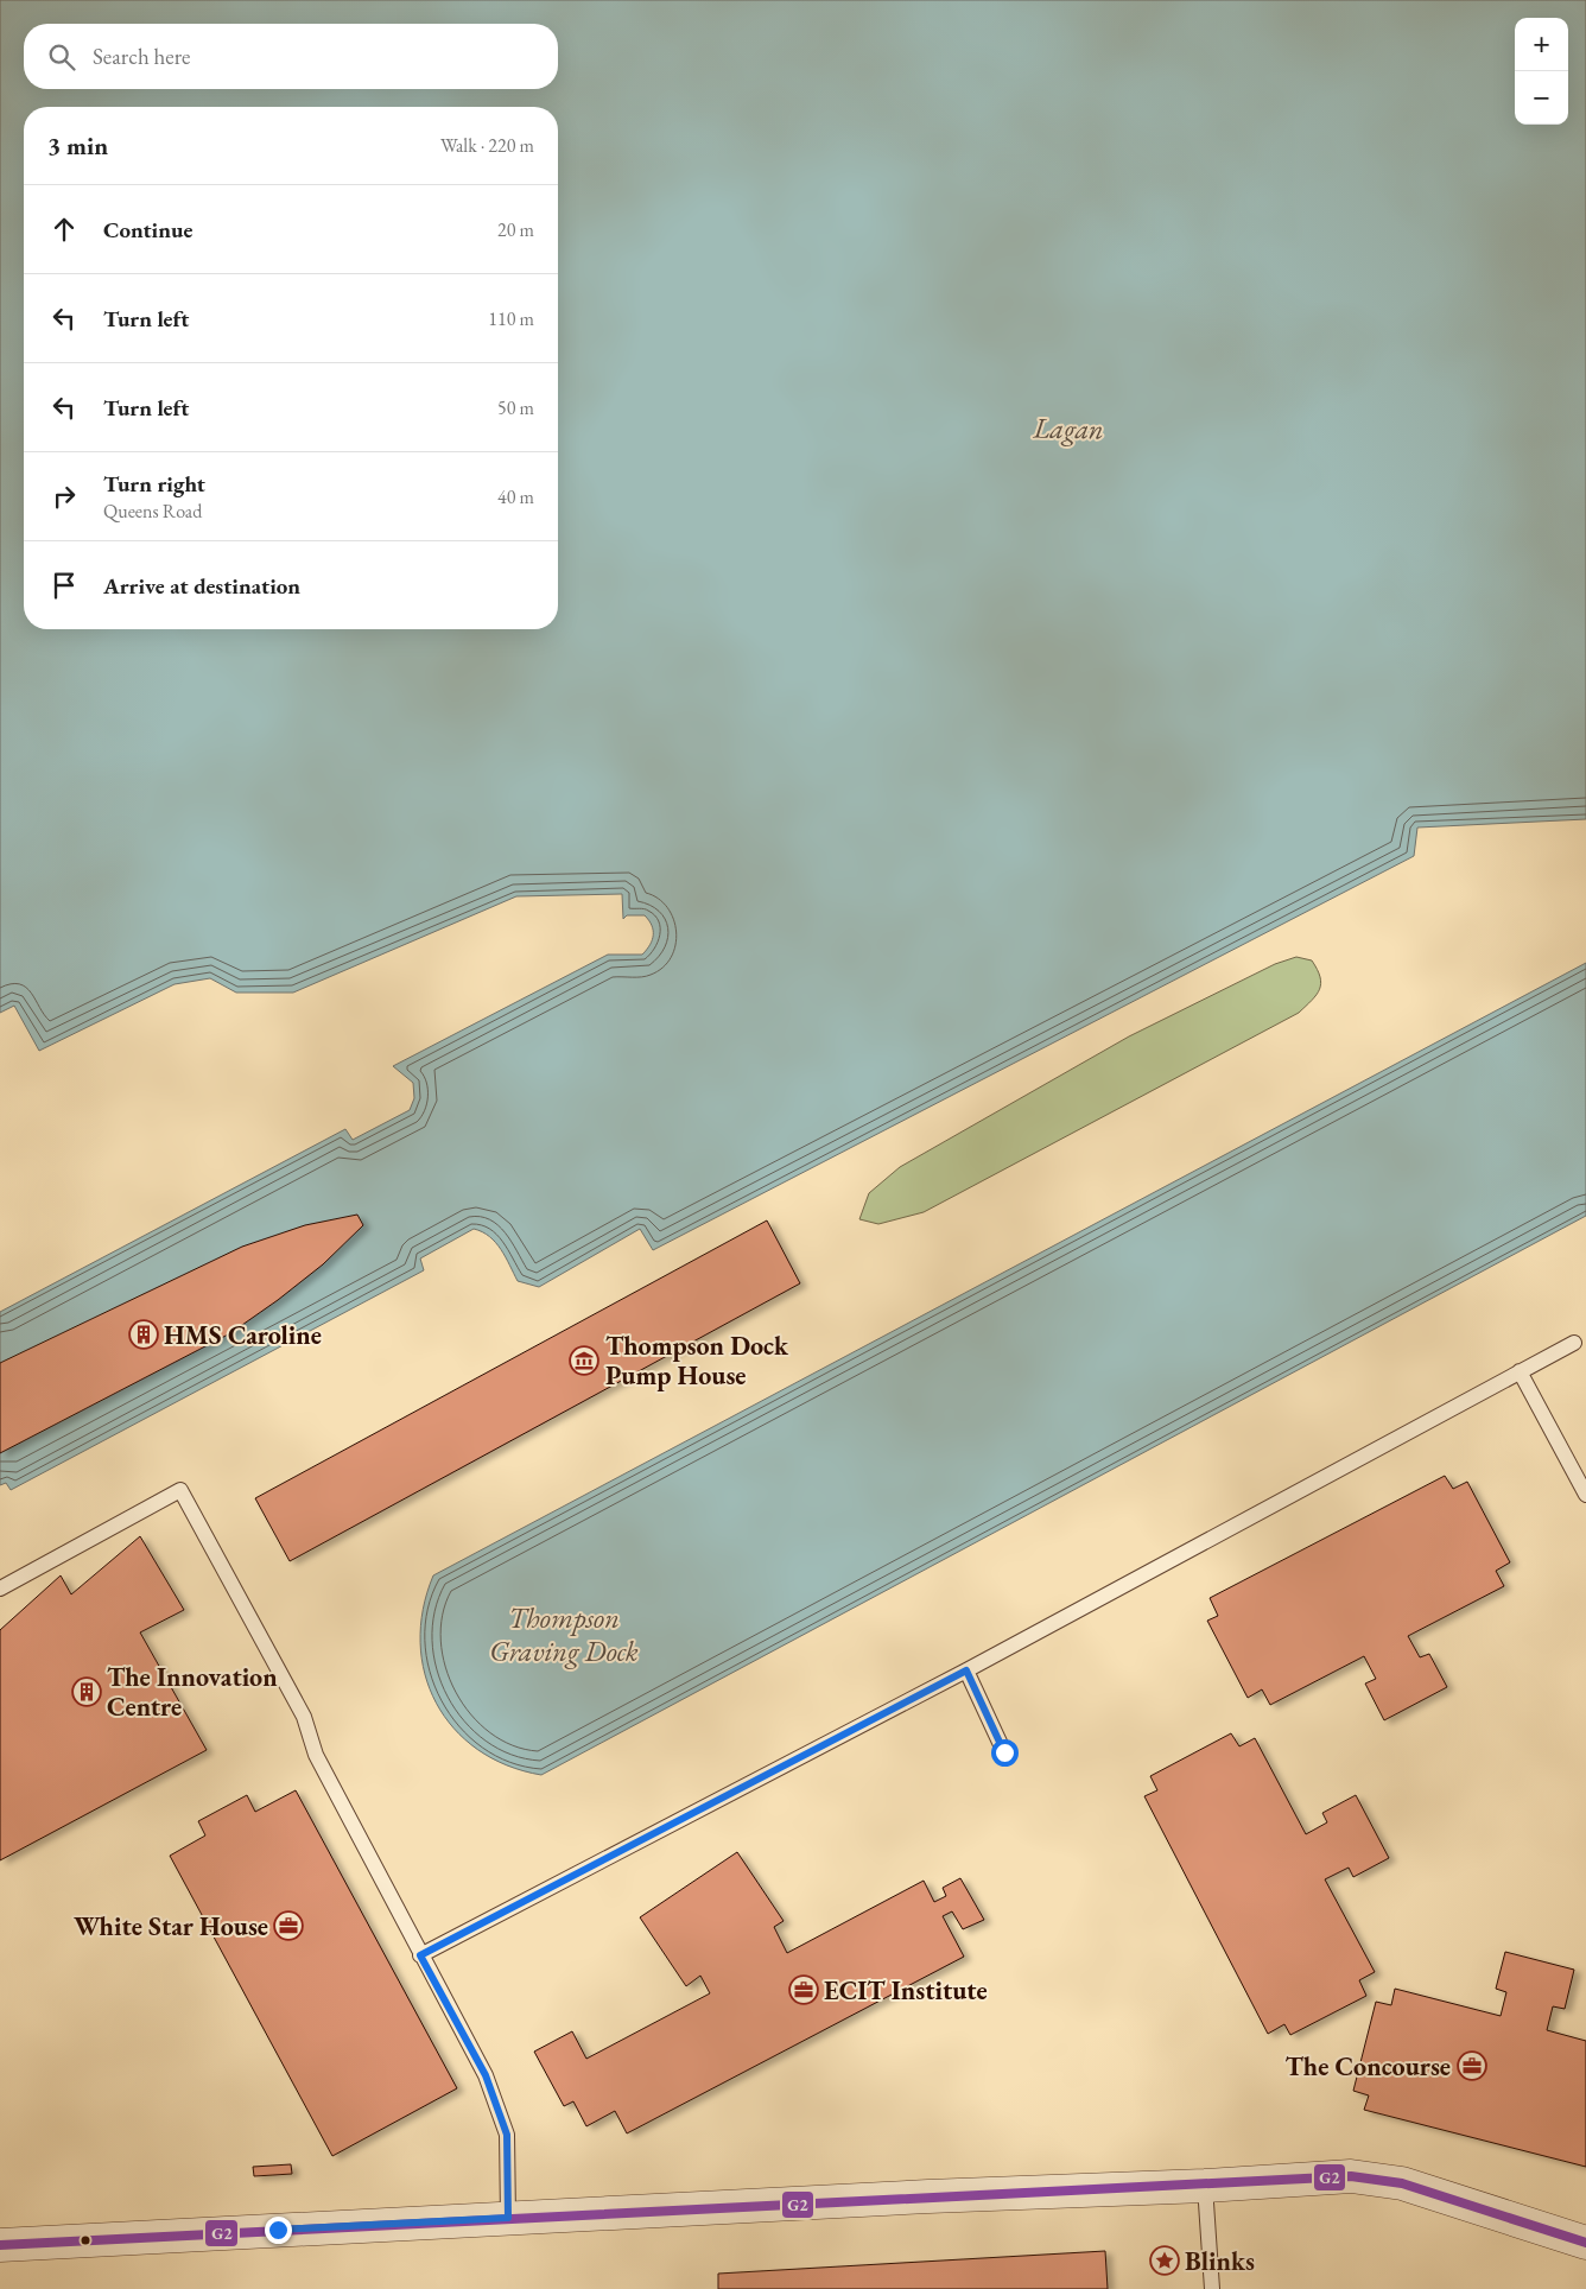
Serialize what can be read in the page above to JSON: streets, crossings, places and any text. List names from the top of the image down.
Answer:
{
  "water": ["Lagan", "Thompson Graving Dock"],
  "places": {
    "building": ["HMS Caroline", "The Innovation Centre"],
    "museum": ["Thompson Dock Pump House"],
    "office": ["White Star House", "ECIT Institute", "The Concourse"],
    "place": ["Blinks"]
  },
  "lines": ["transit line G2"],
  "page": {
    "map_buttons": ["+", "−"],
    "search": "Search here",
    "heading": ["3 min", "Walk · 220 m"],
    "list": [
      ["Continue", "20 m"],
      ["Turn left", "110 m"],
      ["Turn left", "50 m"],
      ["Turn right", "Queens Road", "40 m"],
      "Arrive at destination"
    ]
  }
}
